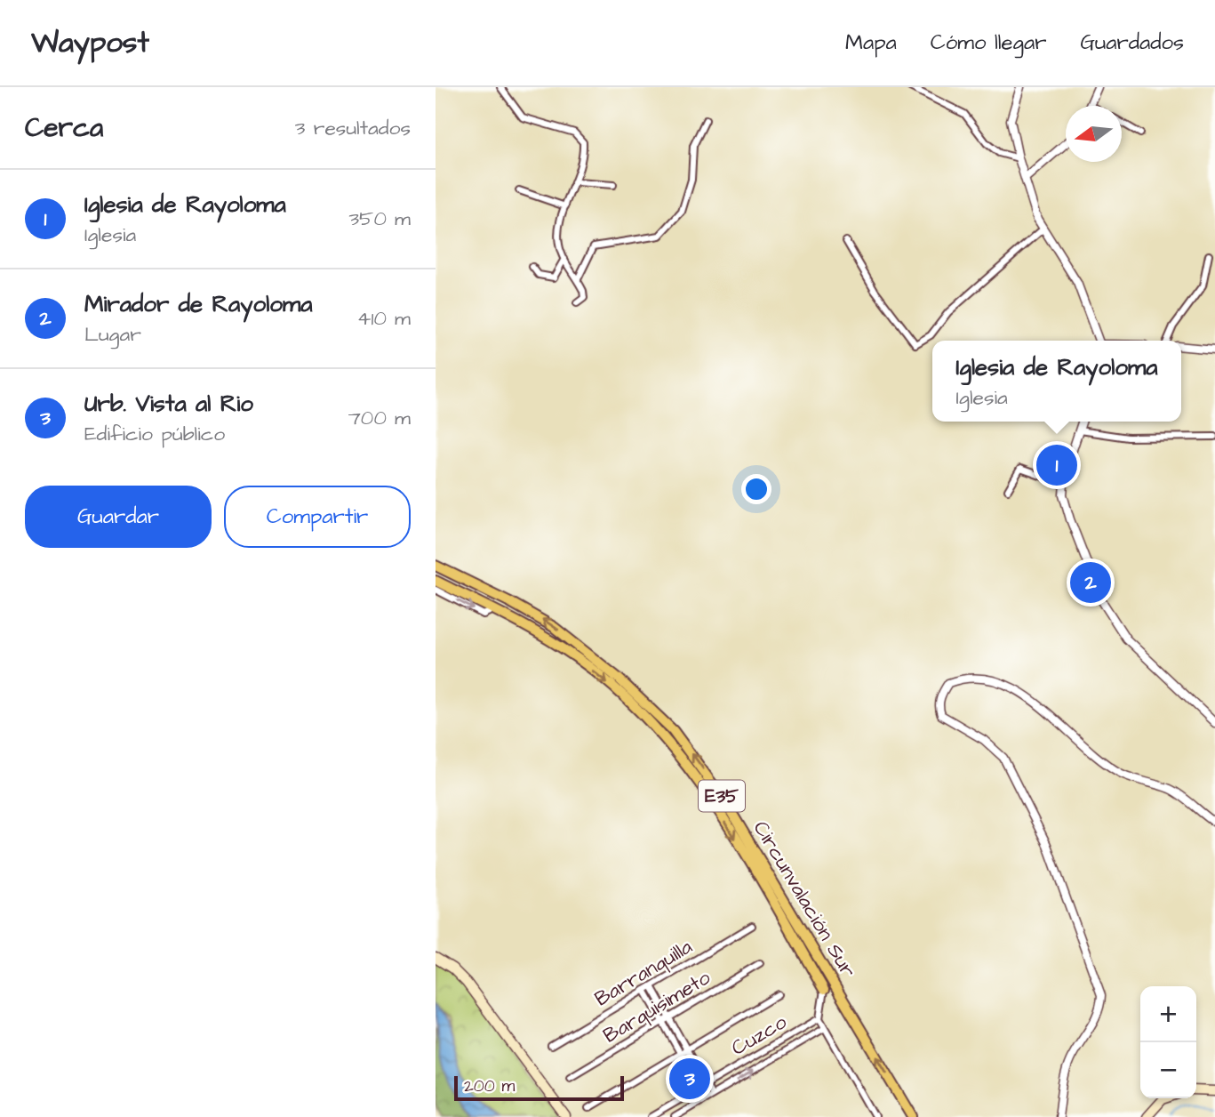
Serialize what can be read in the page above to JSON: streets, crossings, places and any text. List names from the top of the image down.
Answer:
{
  "streets": {
    "highway": ["E35", "Circunvalación Sur"],
    "street": ["Barranquilla", "Barquisimeto", "Cuzco"]
  },
  "scale_bar": "200 m",
  "north": "left",
  "page": {
    "header": "Waypost",
    "nav": ["Mapa", "Cómo llegar", "Guardados"],
    "heading": ["Cerca", "3 resultados"],
    "list": [
      {
        "mark": "1",
        "name": "Iglesia de Rayoloma",
        "note": "Iglesia",
        "value": "350 m"
      },
      {
        "mark": "2",
        "name": "Mirador de Rayoloma",
        "note": "Lugar",
        "value": "410 m"
      },
      {
        "mark": "3",
        "name": "Urb. Vista al Rio",
        "note": "Edificio público",
        "value": "700 m"
      }
    ],
    "popup": ["Iglesia de Rayoloma", "Iglesia"],
    "pins": ["1", "2", "3"],
    "buttons": ["Guardar", "Compartir"],
    "map_buttons": ["+", "−"],
    "scale": "200 m"
  }
}
